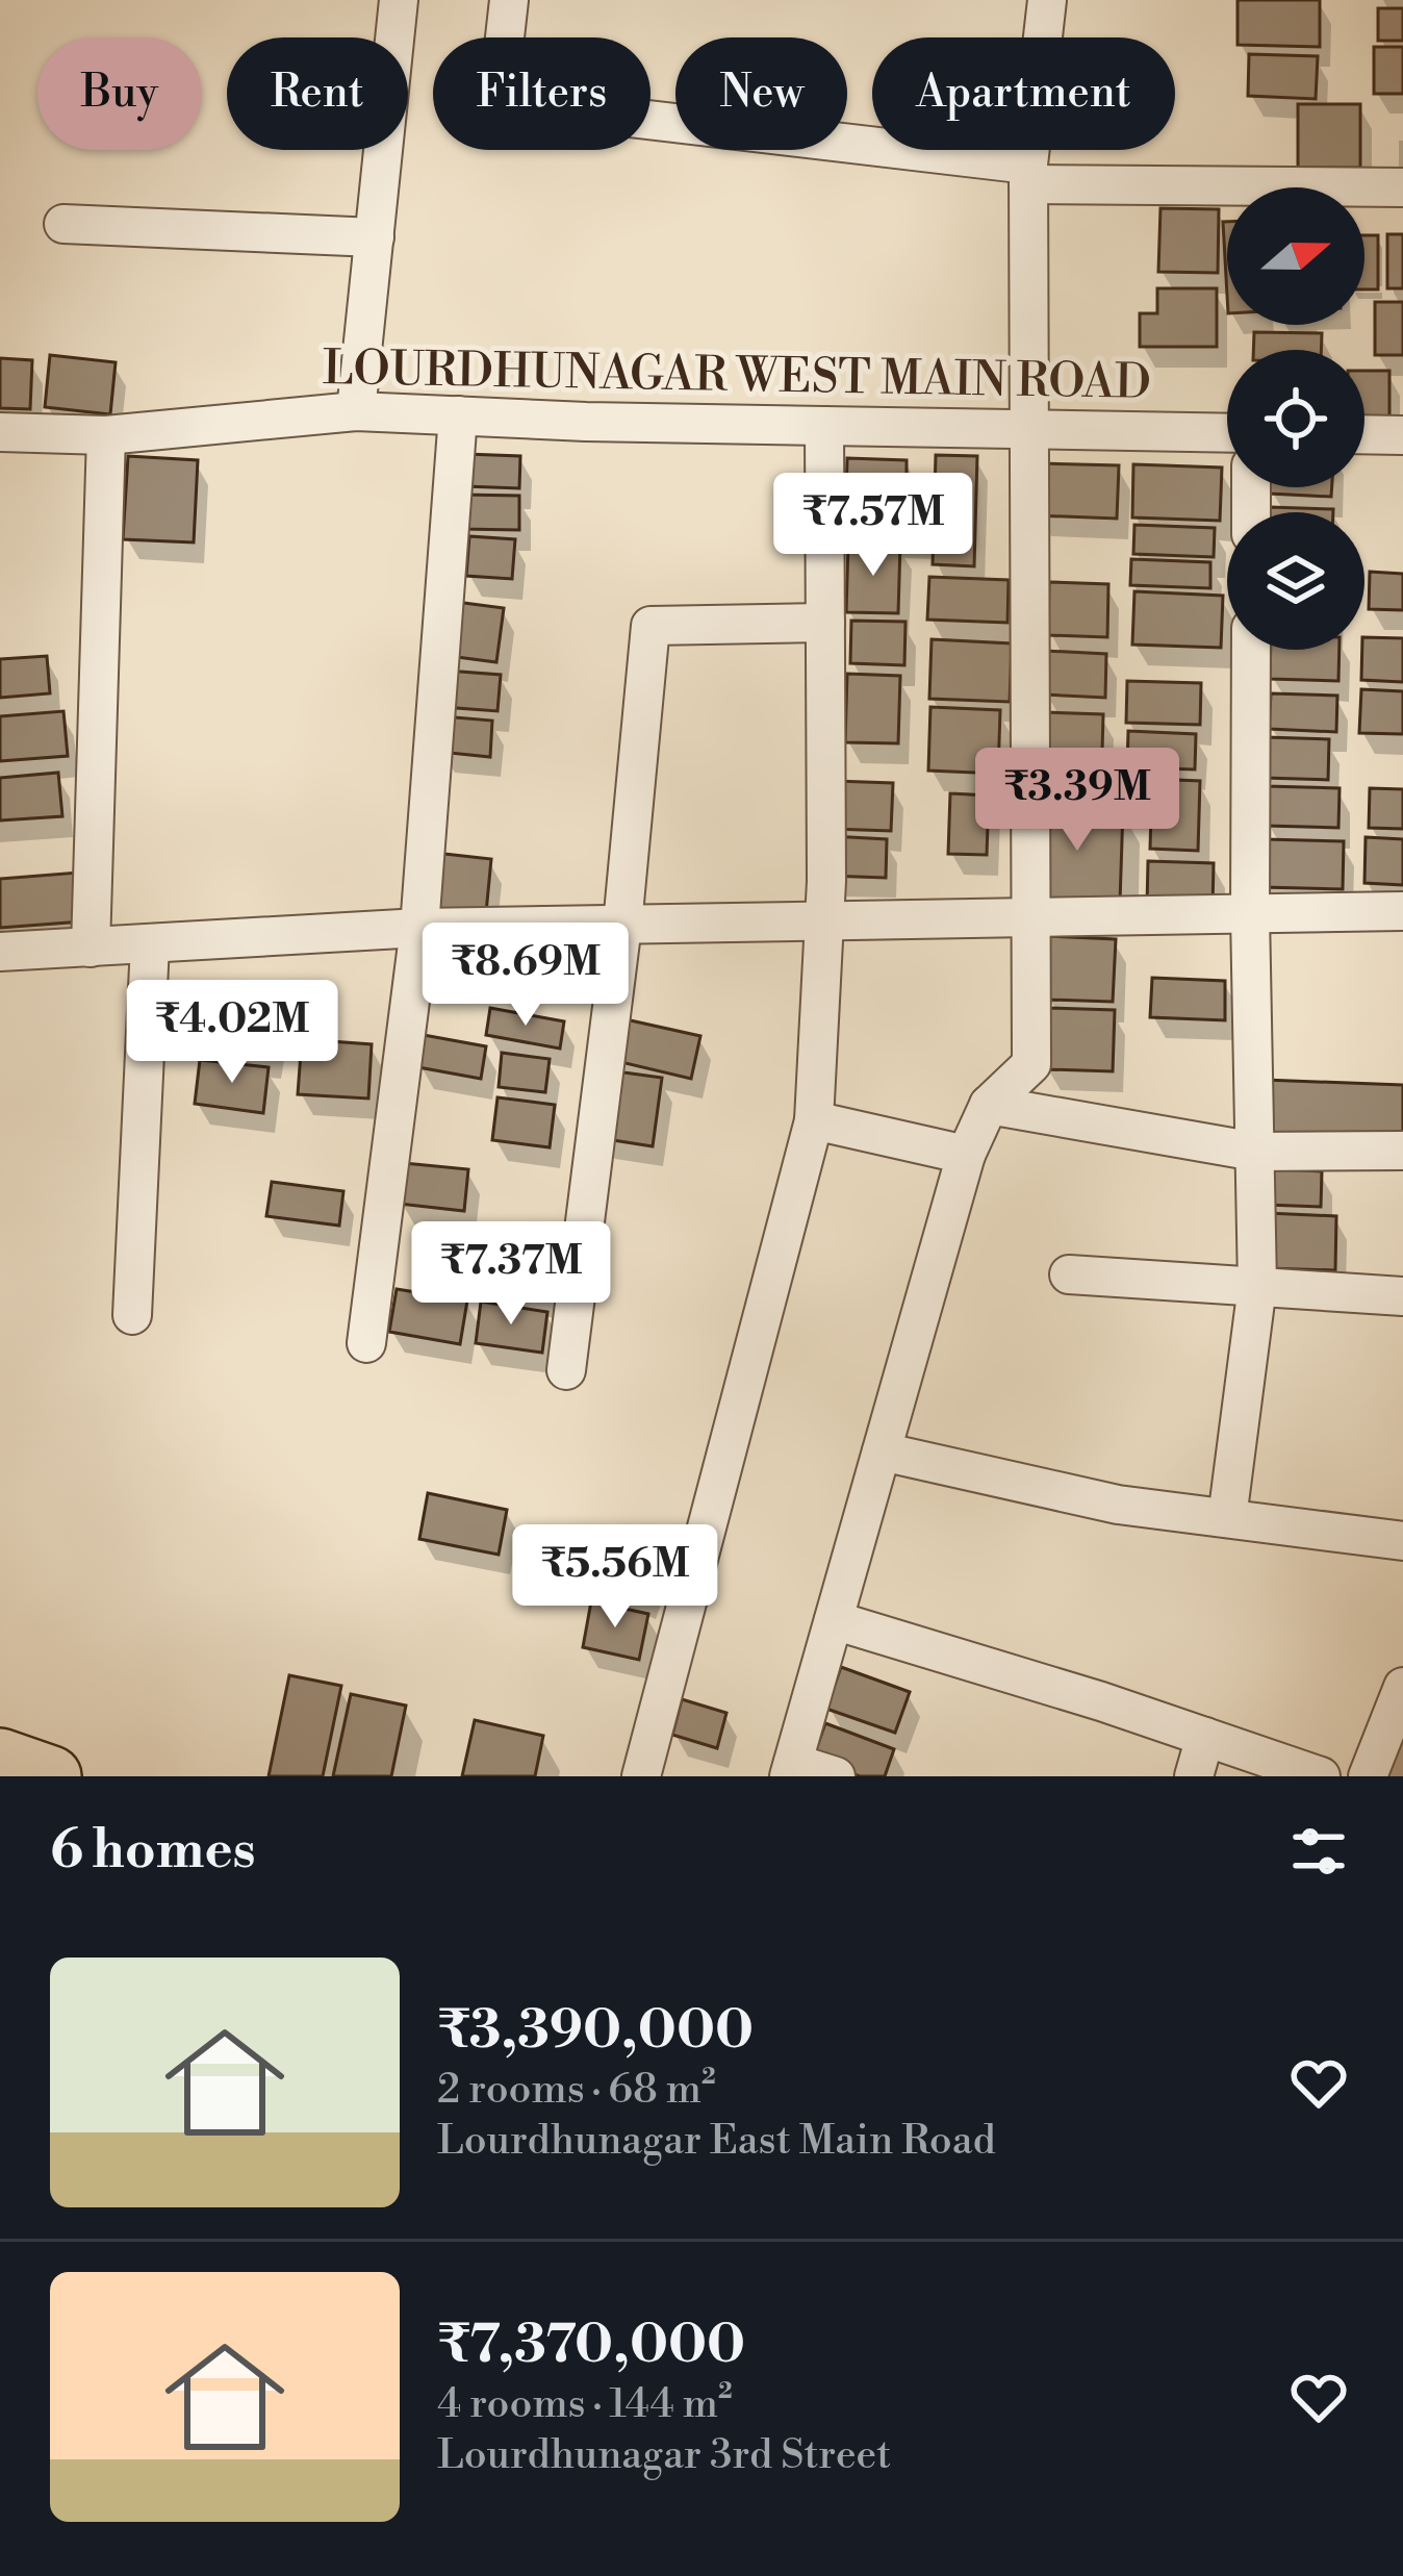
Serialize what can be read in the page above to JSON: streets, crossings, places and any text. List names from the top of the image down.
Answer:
{
  "streets": {
    "street": ["LOURDHUNAGAR WEST MAIN ROAD"]
  },
  "north": "right",
  "page": {
    "chip": [
      "Buy",
      "Rent",
      "Filters",
      "New",
      "Apartment"
    ],
    "price": [
      "₹7.57M",
      "₹3.39M",
      "₹8.69M",
      "₹4.02M",
      "₹7.37M",
      "₹5.56M"
    ],
    "heading": "6 homes",
    "list": [
      {
        "name": "₹3,390,000",
        "note": "2 rooms · 68 m² · Lourdhunagar East Main Road"
      },
      {
        "name": "₹7,370,000",
        "note": "4 rooms · 144 m² · Lourdhunagar 3rd Street"
      }
    ]
  }
}
